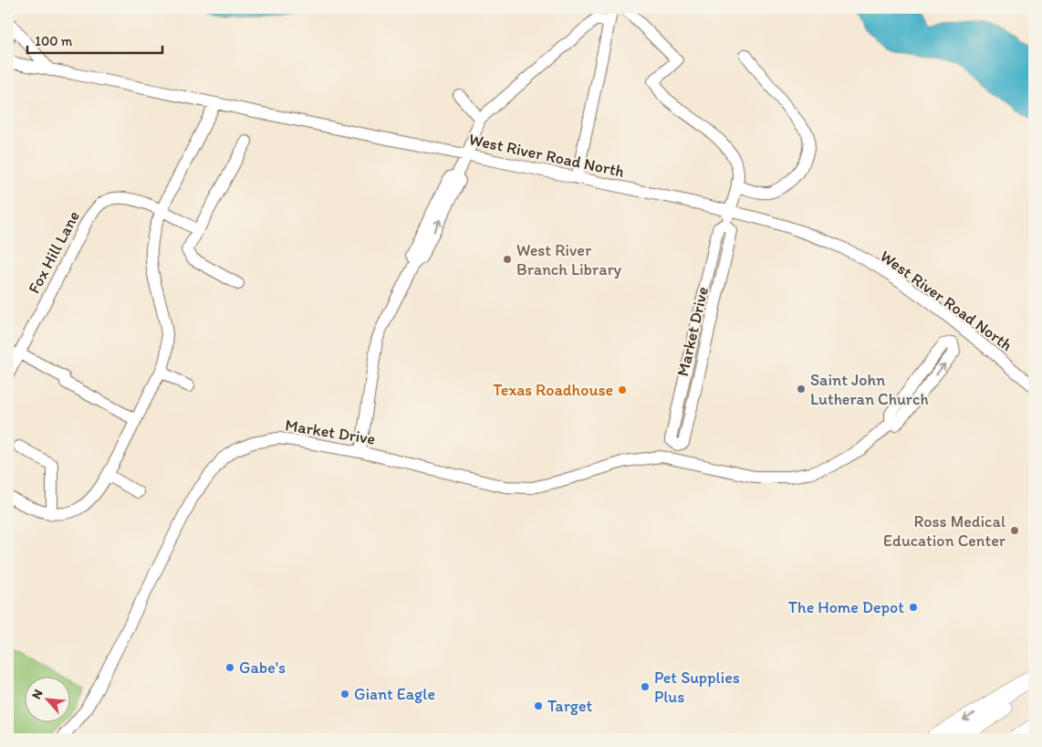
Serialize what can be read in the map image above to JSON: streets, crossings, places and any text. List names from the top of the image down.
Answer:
{
  "streets": {
    "street": ["West River Road North", "Fox Hill Lane", "Market Drive"]
  },
  "crossings": [
    ["West River Road North", "Market Drive"]
  ],
  "places": [
    "West River Branch Library",
    "Saint John Lutheran Church",
    "Texas Roadhouse",
    "Ross Medical Education Center",
    "The Home Depot",
    "Gabe's",
    "Pet Supplies Plus",
    "Giant Eagle",
    "Target"
  ],
  "scale_bar": "100 m",
  "north": "top left"
}
